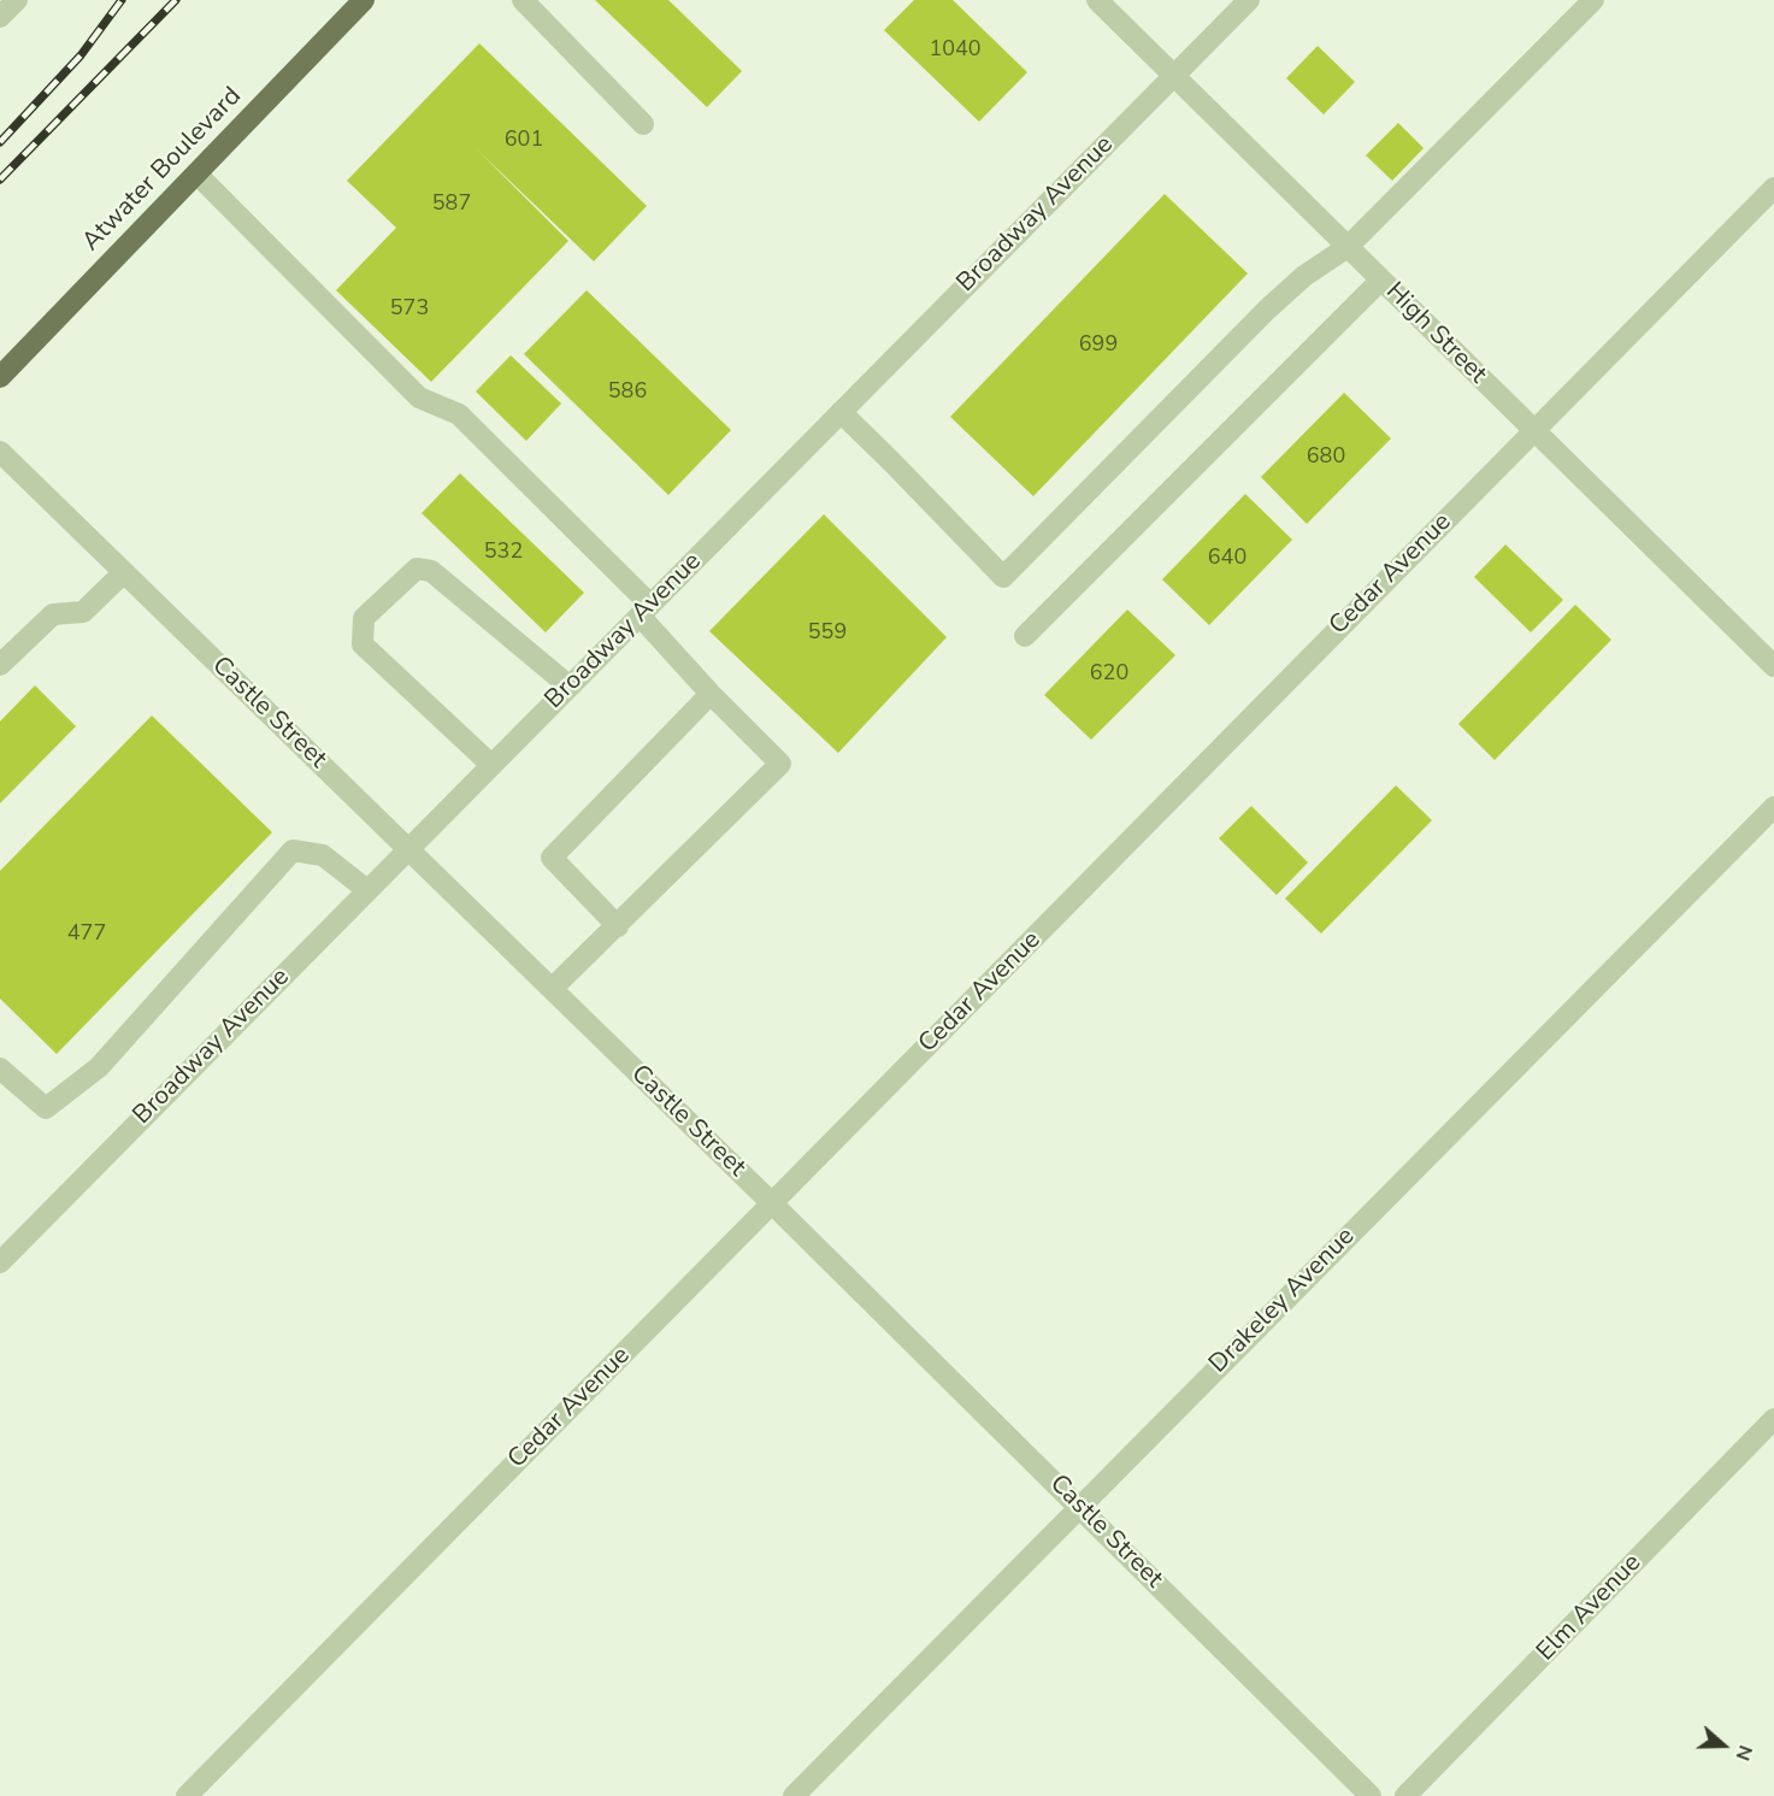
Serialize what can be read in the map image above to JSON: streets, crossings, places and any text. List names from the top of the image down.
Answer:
{
  "streets": {
    "main road": ["Atwater Boulevard"],
    "street": [
      "Broadway Avenue",
      "High Street",
      "Cedar Avenue",
      "Castle Street",
      "Drakeley Avenue",
      "Elm Avenue"
    ]
  },
  "crossings": [
    ["Broadway Avenue", "High Street"],
    ["Broadway Avenue", "Castle Street"],
    ["High Street", "Cedar Avenue"],
    ["Cedar Avenue", "Castle Street"],
    ["Castle Street", "Drakeley Avenue"]
  ],
  "house_numbers": [
    "1040",
    "601",
    "587",
    "573",
    "699",
    "586",
    "680",
    "532",
    "640",
    "559",
    "620",
    "477"
  ],
  "north": "right"
}
